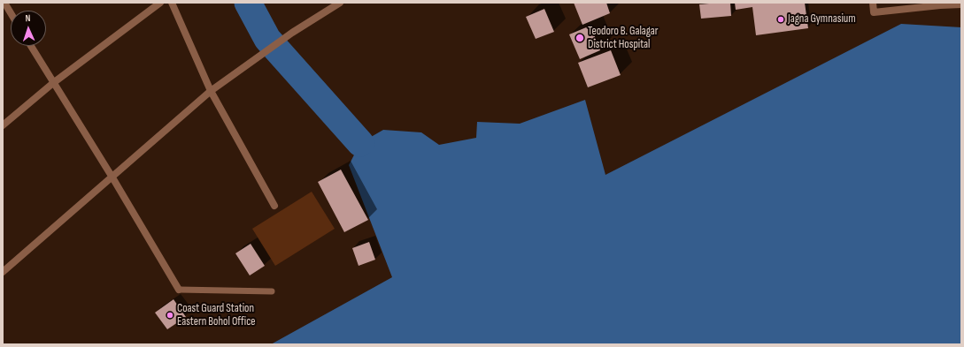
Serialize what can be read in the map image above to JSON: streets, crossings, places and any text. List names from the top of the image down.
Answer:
{
  "places": ["Jagna Gymnasium", "Teodoro B. Galagar District Hospital", "Coast Guard Station Eastern Bohol Office"],
  "north": "top"
}
